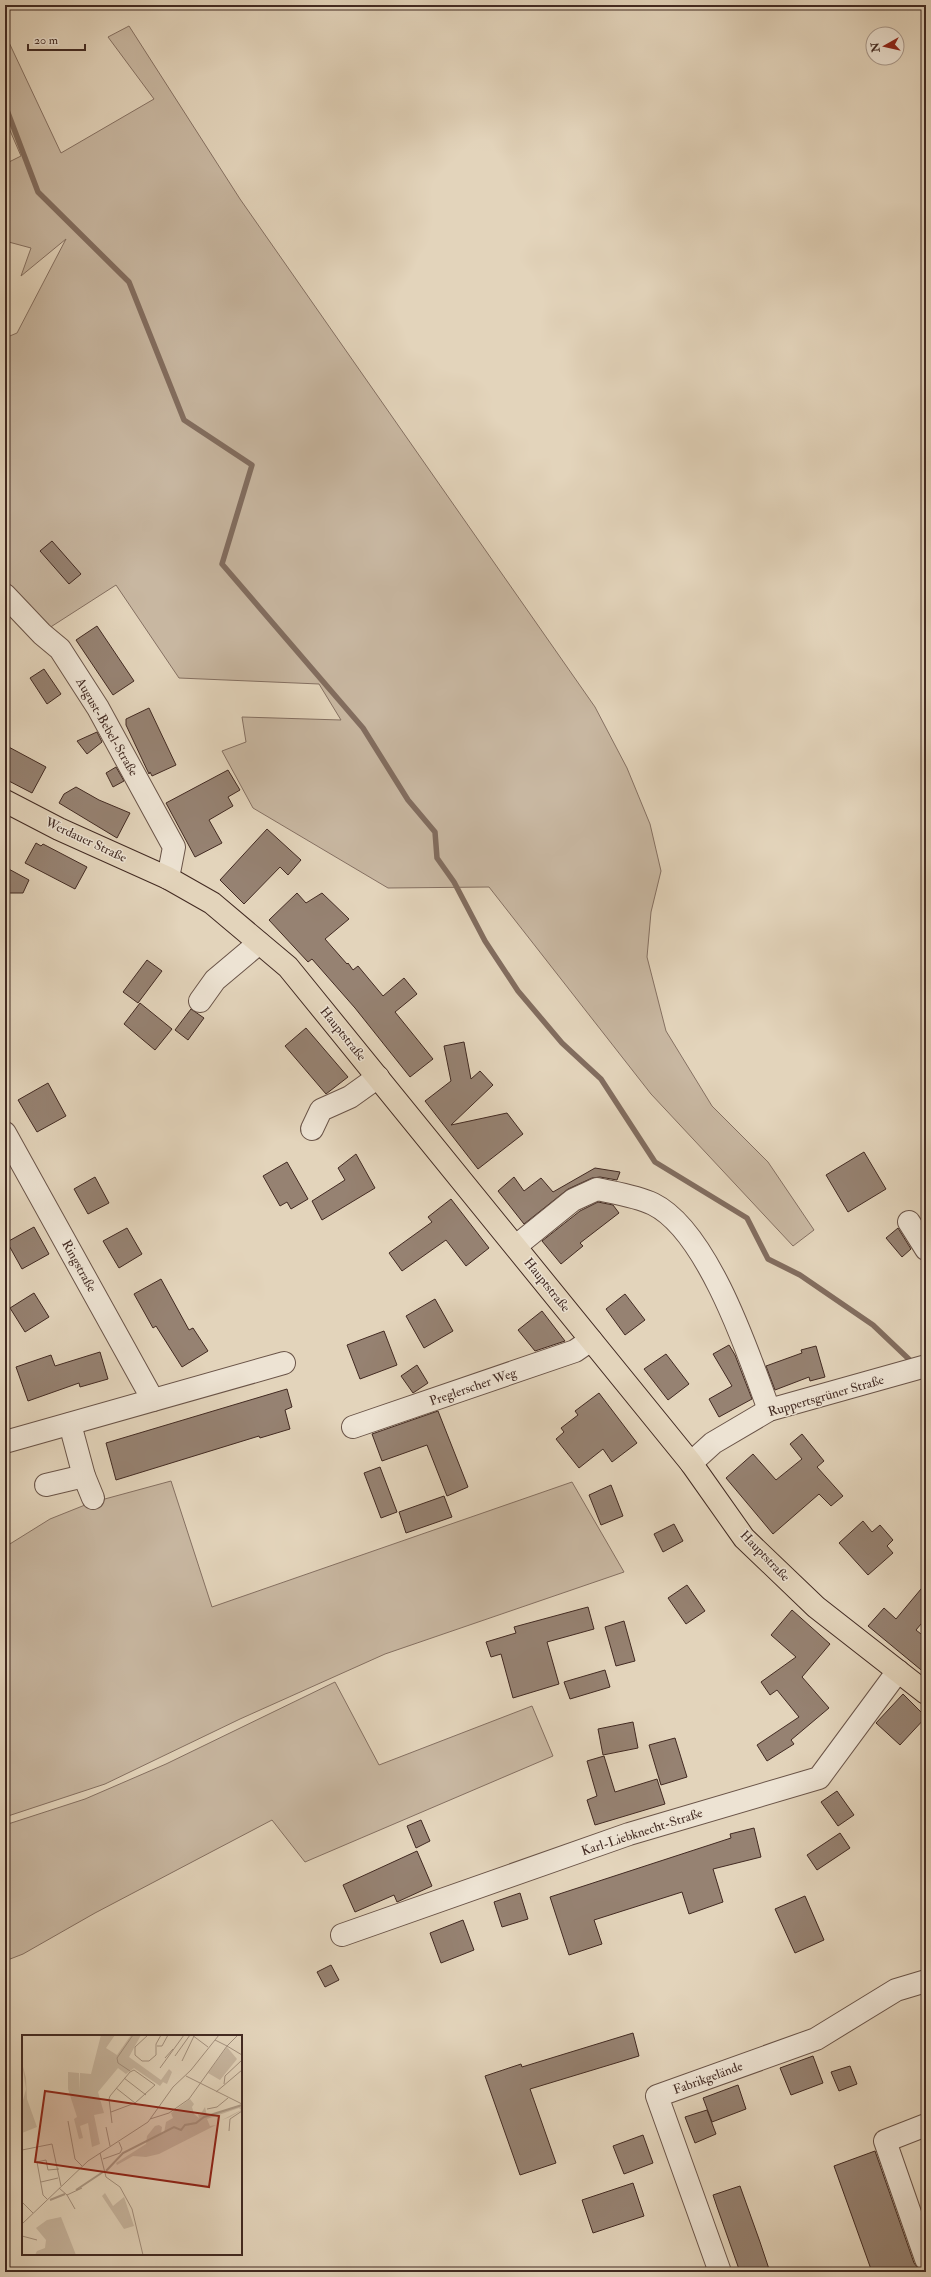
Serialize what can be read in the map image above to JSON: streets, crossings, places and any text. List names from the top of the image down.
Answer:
{
  "streets": {
    "main road": ["Werdauer Straße", "Hauptstraße"],
    "street": [
      "August-Bebel-Straße",
      "Ringstraße",
      "Preglerscher Weg",
      "Ruppertsgrüner Straße",
      "Karl-Liebknecht-Straße",
      "Fabrikgelände"
    ]
  },
  "crossings": [
    ["August-Bebel-Straße", "Werdauer Straße"],
    ["August-Bebel-Straße", "Hauptstraße"],
    ["Werdauer Straße", "Hauptstraße"],
    ["Hauptstraße", "Preglerscher Weg"],
    ["Hauptstraße", "Ruppertsgrüner Straße"],
    ["Hauptstraße", "Karl-Liebknecht-Straße"]
  ],
  "scale_bar": "20 m",
  "north": "left"
}
